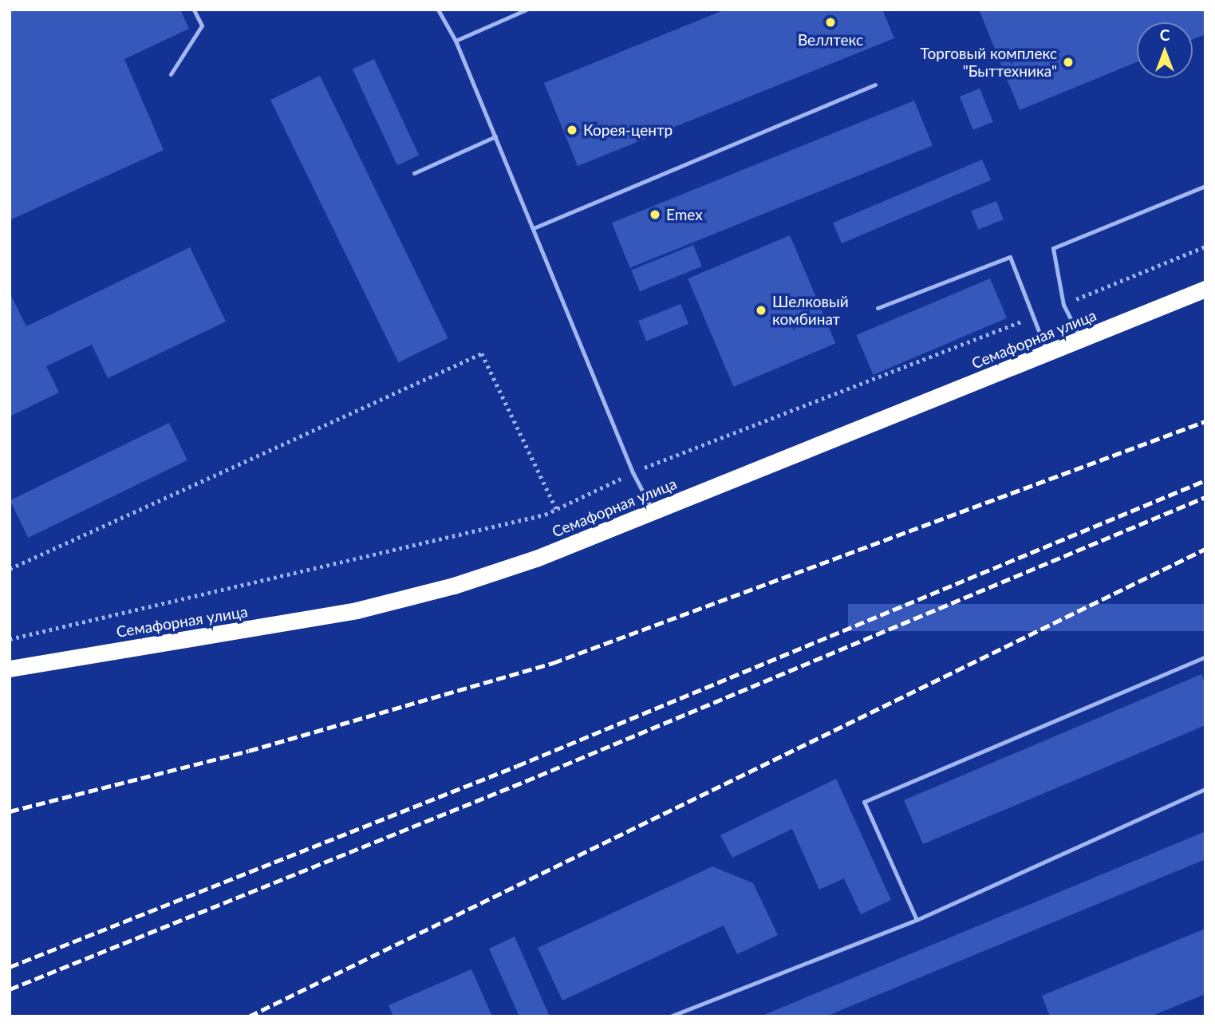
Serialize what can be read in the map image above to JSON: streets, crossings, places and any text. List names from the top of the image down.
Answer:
{
  "streets": {
    "highway": ["Семафорная улица"]
  },
  "places": [
    "Веллтекс",
    "Торговый комплекс \"Быттехника\"",
    "Корея-центр",
    "Emex",
    "Шелковый комбинат"
  ],
  "north": "top"
}
